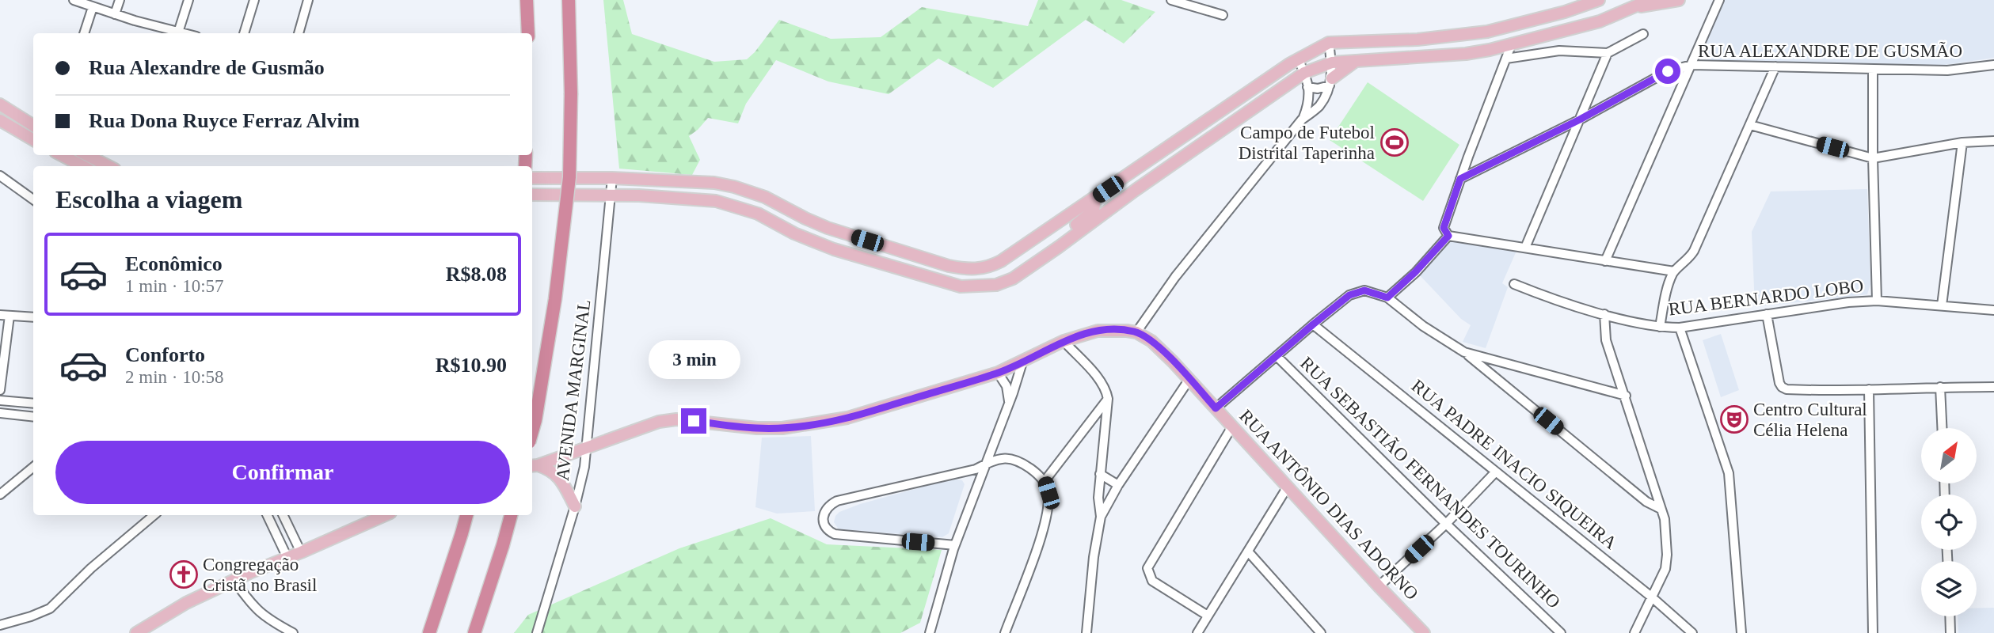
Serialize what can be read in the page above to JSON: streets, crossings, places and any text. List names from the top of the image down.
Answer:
{
  "streets": {
    "main road": ["RUA ANTÔNIO DIAS ADORNO"],
    "street": [
      "RUA ALEXANDRE DE GUSMÃO",
      "RUA BERNARDO LOBO",
      "AVENIDA MARGINAL",
      "RUA PADRE INACIO SIQUEIRA",
      "RUA SEBASTIÃO FERNANDES TOURINHO"
    ]
  },
  "places": {
    "sports": ["Campo de Futebol Distrital Taperinha"],
    "theatre": ["Centro Cultural Célia Helena"],
    "church": ["Congregação Cristã no Brasil"]
  },
  "north": "top right",
  "page": {
    "banner": ["Rua Alexandre de Gusmão", "Rua Dona Ruyce Ferraz Alvim"],
    "heading": "Escolha a viagem",
    "list": [
      {
        "name": "Econômico",
        "note": "1 min · 10:57",
        "value": "R$8.08"
      },
      {
        "name": "Conforto",
        "note": "2 min · 10:58",
        "value": "R$10.90"
      }
    ],
    "bubble": "3 min",
    "buttons": "Confirmar"
  }
}
